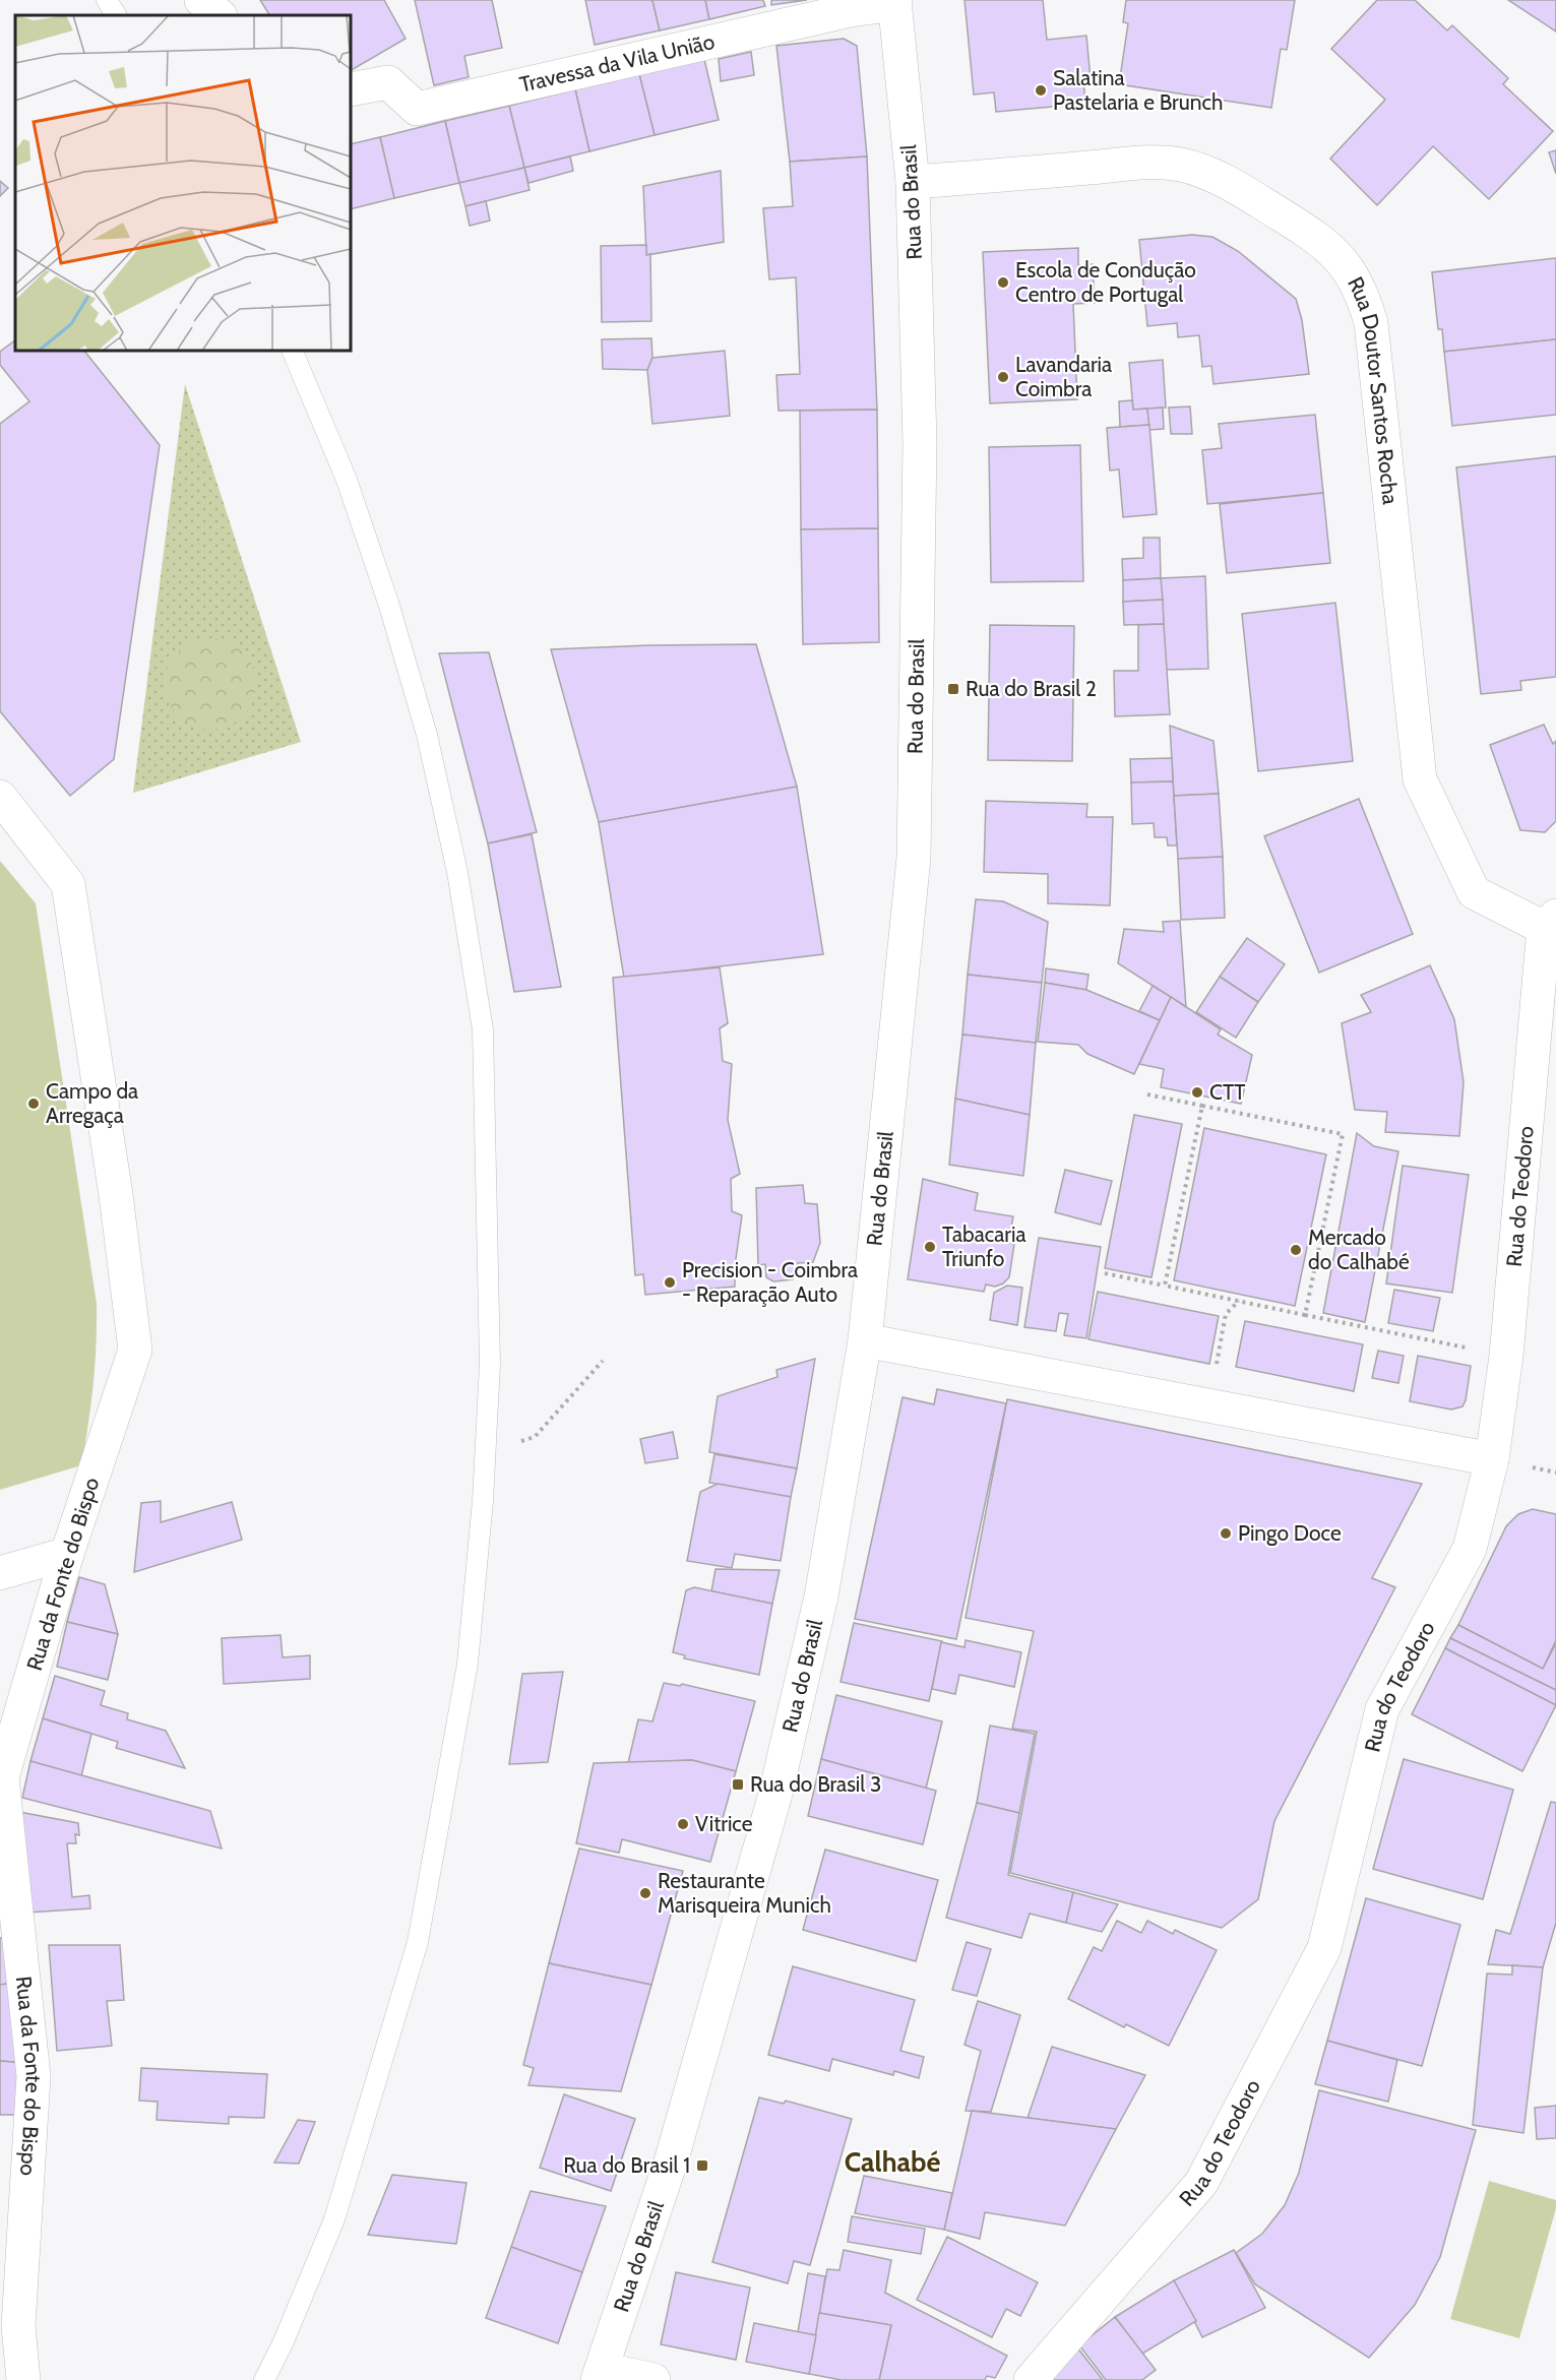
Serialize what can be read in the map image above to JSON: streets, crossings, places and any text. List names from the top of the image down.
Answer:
{
  "streets": {
    "street": [
      "Travessa da Vila União",
      "Rua do Brasil",
      "Rua Doutor Santos Rocha",
      "Rua do Teodoro",
      "Rua da Fonte do Bispo"
    ]
  },
  "crossings": [
    ["Travessa da Vila União", "Rua do Brasil"],
    ["Rua do Brasil", "Rua Doutor Santos Rocha"],
    ["Rua Doutor Santos Rocha", "Rua do Teodoro"]
  ],
  "districts": ["Calhabé"],
  "places": {
    "other": [
      "Salatina Pastelaria e Brunch",
      "Escola de Condução Centro de Portugal",
      "Lavandaria Coimbra",
      "CTT",
      "Campo da Arregaça",
      "Tabacaria Triunfo",
      "Mercado do Calhabé",
      "Precision - Coimbra - Reparação Auto",
      "Pingo Doce",
      "Vitrice",
      "Restaurante Marisqueira Munich"
    ],
    "transit": ["Rua do Brasil 2", "Rua do Brasil 3", "Rua do Brasil 1"]
  }
}
